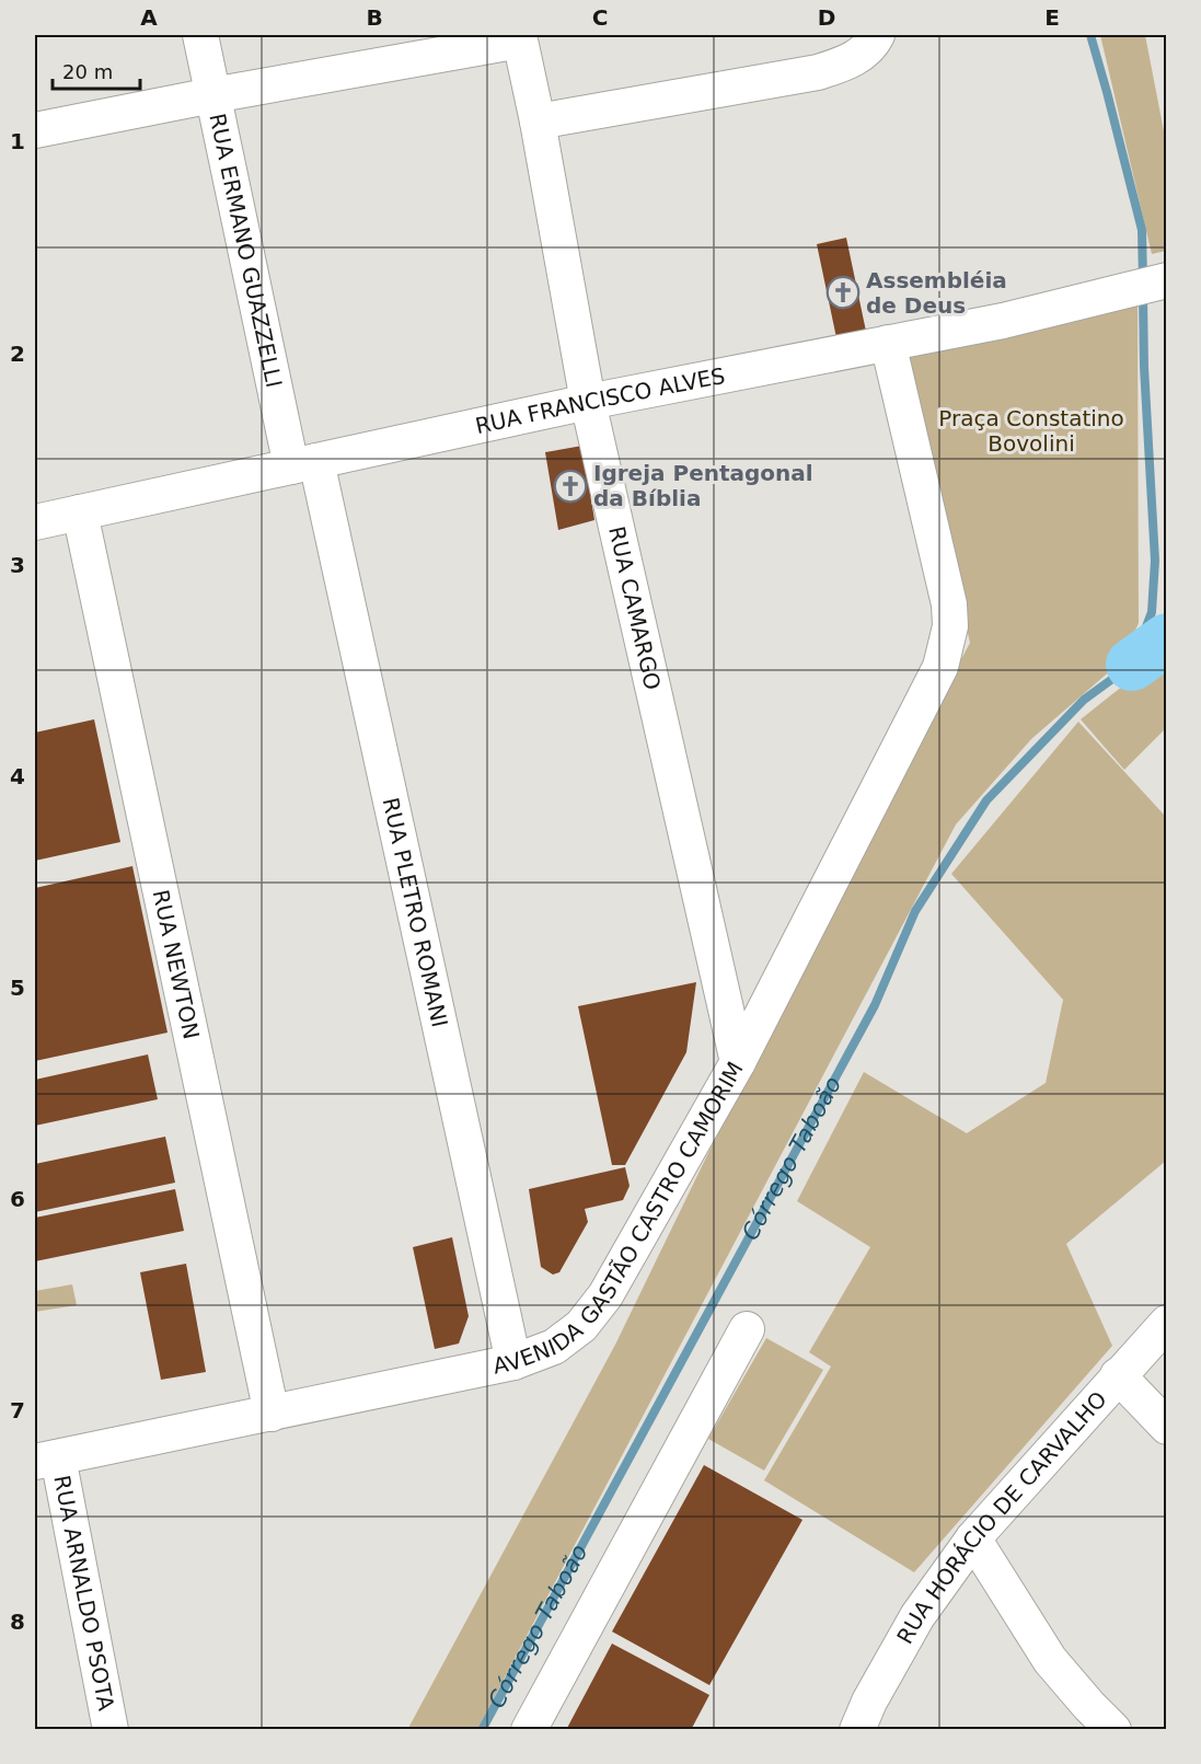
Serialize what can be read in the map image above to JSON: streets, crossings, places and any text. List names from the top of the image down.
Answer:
{
  "streets": {
    "street": [
      "RUA ERMANO GUAZZELLI",
      "RUA FRANCISCO ALVES",
      "RUA CAMARGO",
      "RUA PLETRO ROMANI",
      "RUA NEWTON",
      "AVENIDA GASTÃO CASTRO CAMORIM",
      "RUA HORÁCIO DE CARVALHO",
      "RUA ARNALDO PSOTA"
    ]
  },
  "crossings": [
    ["RUA ERMANO GUAZZELLI", "RUA FRANCISCO ALVES"],
    ["RUA ERMANO GUAZZELLI", "RUA PLETRO ROMANI"],
    ["RUA FRANCISCO ALVES", "RUA CAMARGO"],
    ["RUA FRANCISCO ALVES", "RUA PLETRO ROMANI"],
    ["RUA FRANCISCO ALVES", "RUA NEWTON"],
    ["RUA FRANCISCO ALVES", "AVENIDA GASTÃO CASTRO CAMORIM"],
    ["RUA CAMARGO", "AVENIDA GASTÃO CASTRO CAMORIM"],
    ["RUA PLETRO ROMANI", "AVENIDA GASTÃO CASTRO CAMORIM"],
    ["RUA NEWTON", "AVENIDA GASTÃO CASTRO CAMORIM"],
    ["AVENIDA GASTÃO CASTRO CAMORIM", "RUA ARNALDO PSOTA"]
  ],
  "water": ["Córrego Taboão"],
  "parks": ["Praça Constatino Bovolini"],
  "places": {
    "church": ["Assembléia de Deus", "Igreja Pentagonal da Bíblia"]
  },
  "scale_bar": "20 m",
  "grid": {
    "columns": [
      "A",
      "B",
      "C",
      "D",
      "E"
    ],
    "rows": [
      "1",
      "2",
      "3",
      "4",
      "5",
      "6",
      "7",
      "8"
    ]
  }
}
